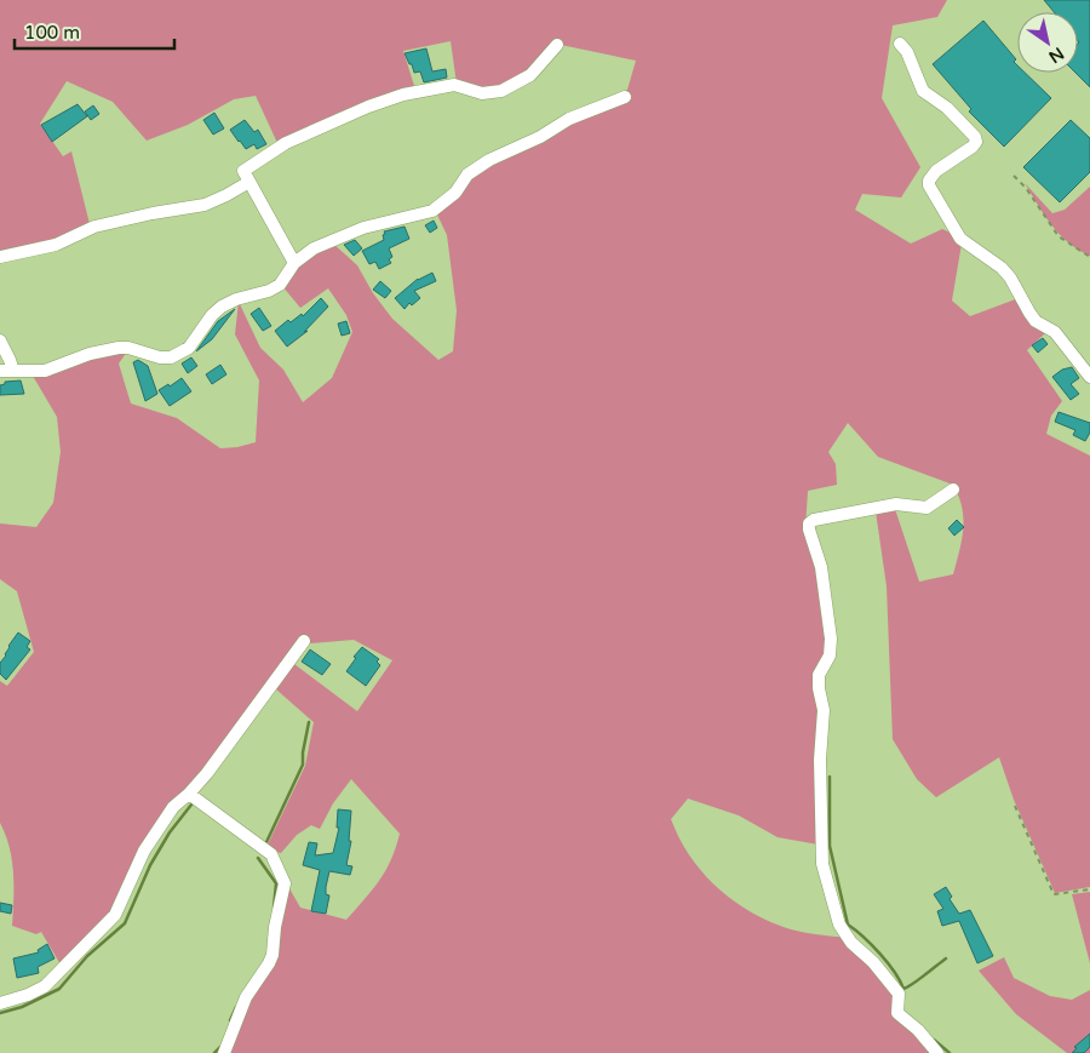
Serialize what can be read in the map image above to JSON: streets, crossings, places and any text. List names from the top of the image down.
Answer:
{
  "scale_bar": "100 m",
  "north": "bottom right"
}
